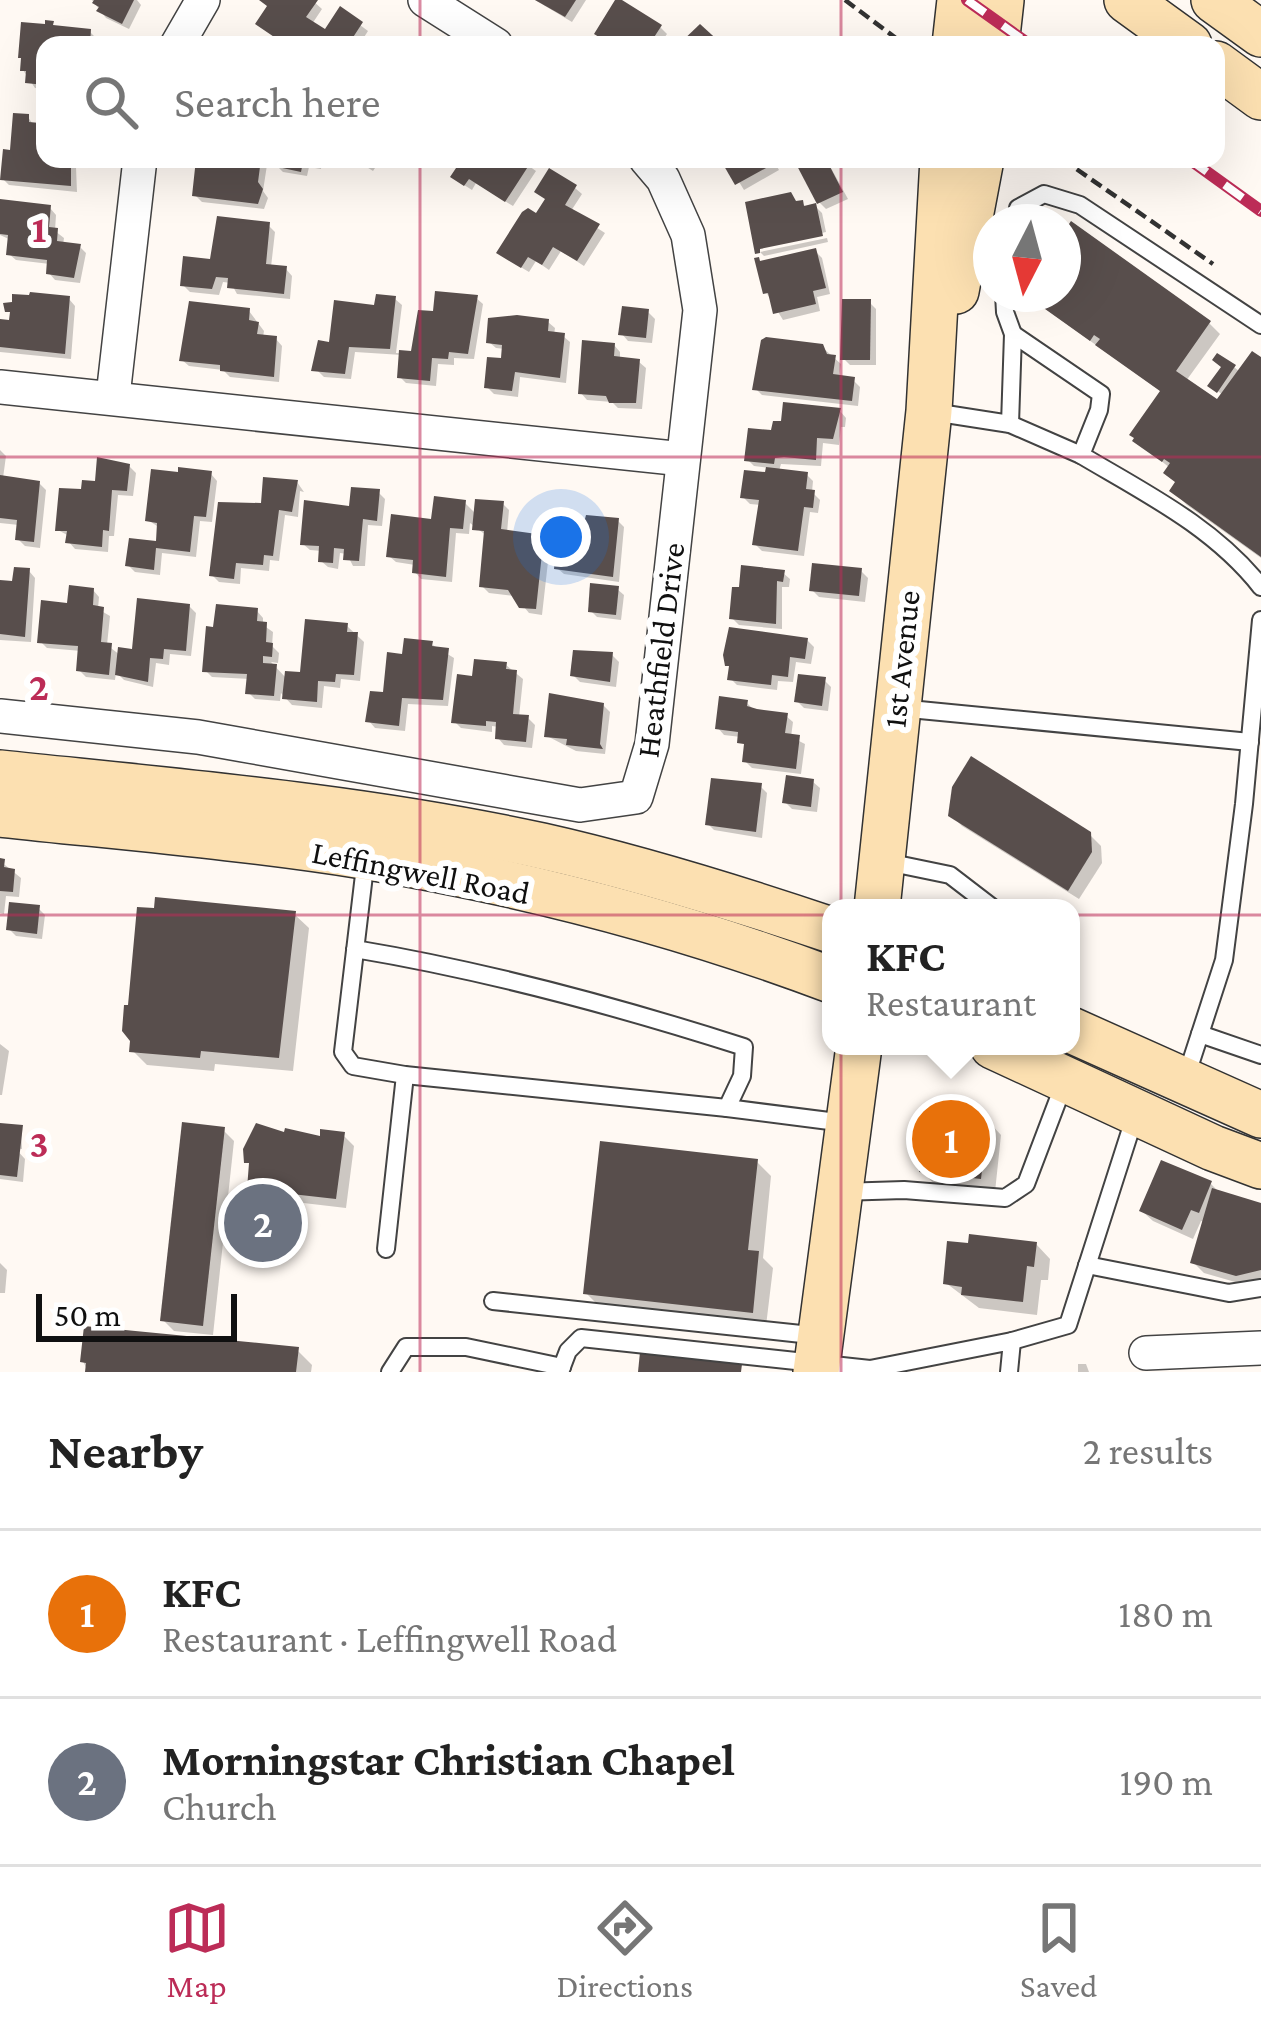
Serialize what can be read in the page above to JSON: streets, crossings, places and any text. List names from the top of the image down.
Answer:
{
  "streets": {
    "main road": ["1st Avenue", "Leffingwell Road"],
    "street": ["Heathfield Drive"]
  },
  "scale_bar": "50 m",
  "north": "bottom",
  "page": {
    "search": "Search here",
    "popup": ["KFC", "Restaurant"],
    "pins": ["1", "2"],
    "scale": "50 m",
    "heading": ["Nearby", "2 results"],
    "list": [
      {
        "mark": "1",
        "name": "KFC",
        "note": "Restaurant · Leffingwell Road",
        "value": "180 m"
      },
      {
        "mark": "2",
        "name": "Morningstar Christian Chapel",
        "note": "Church",
        "value": "190 m"
      }
    ],
    "nav": ["Map", "Directions", "Saved"]
  },
  "grid": {
    "rows": ["1", "2", "3"]
  }
}
